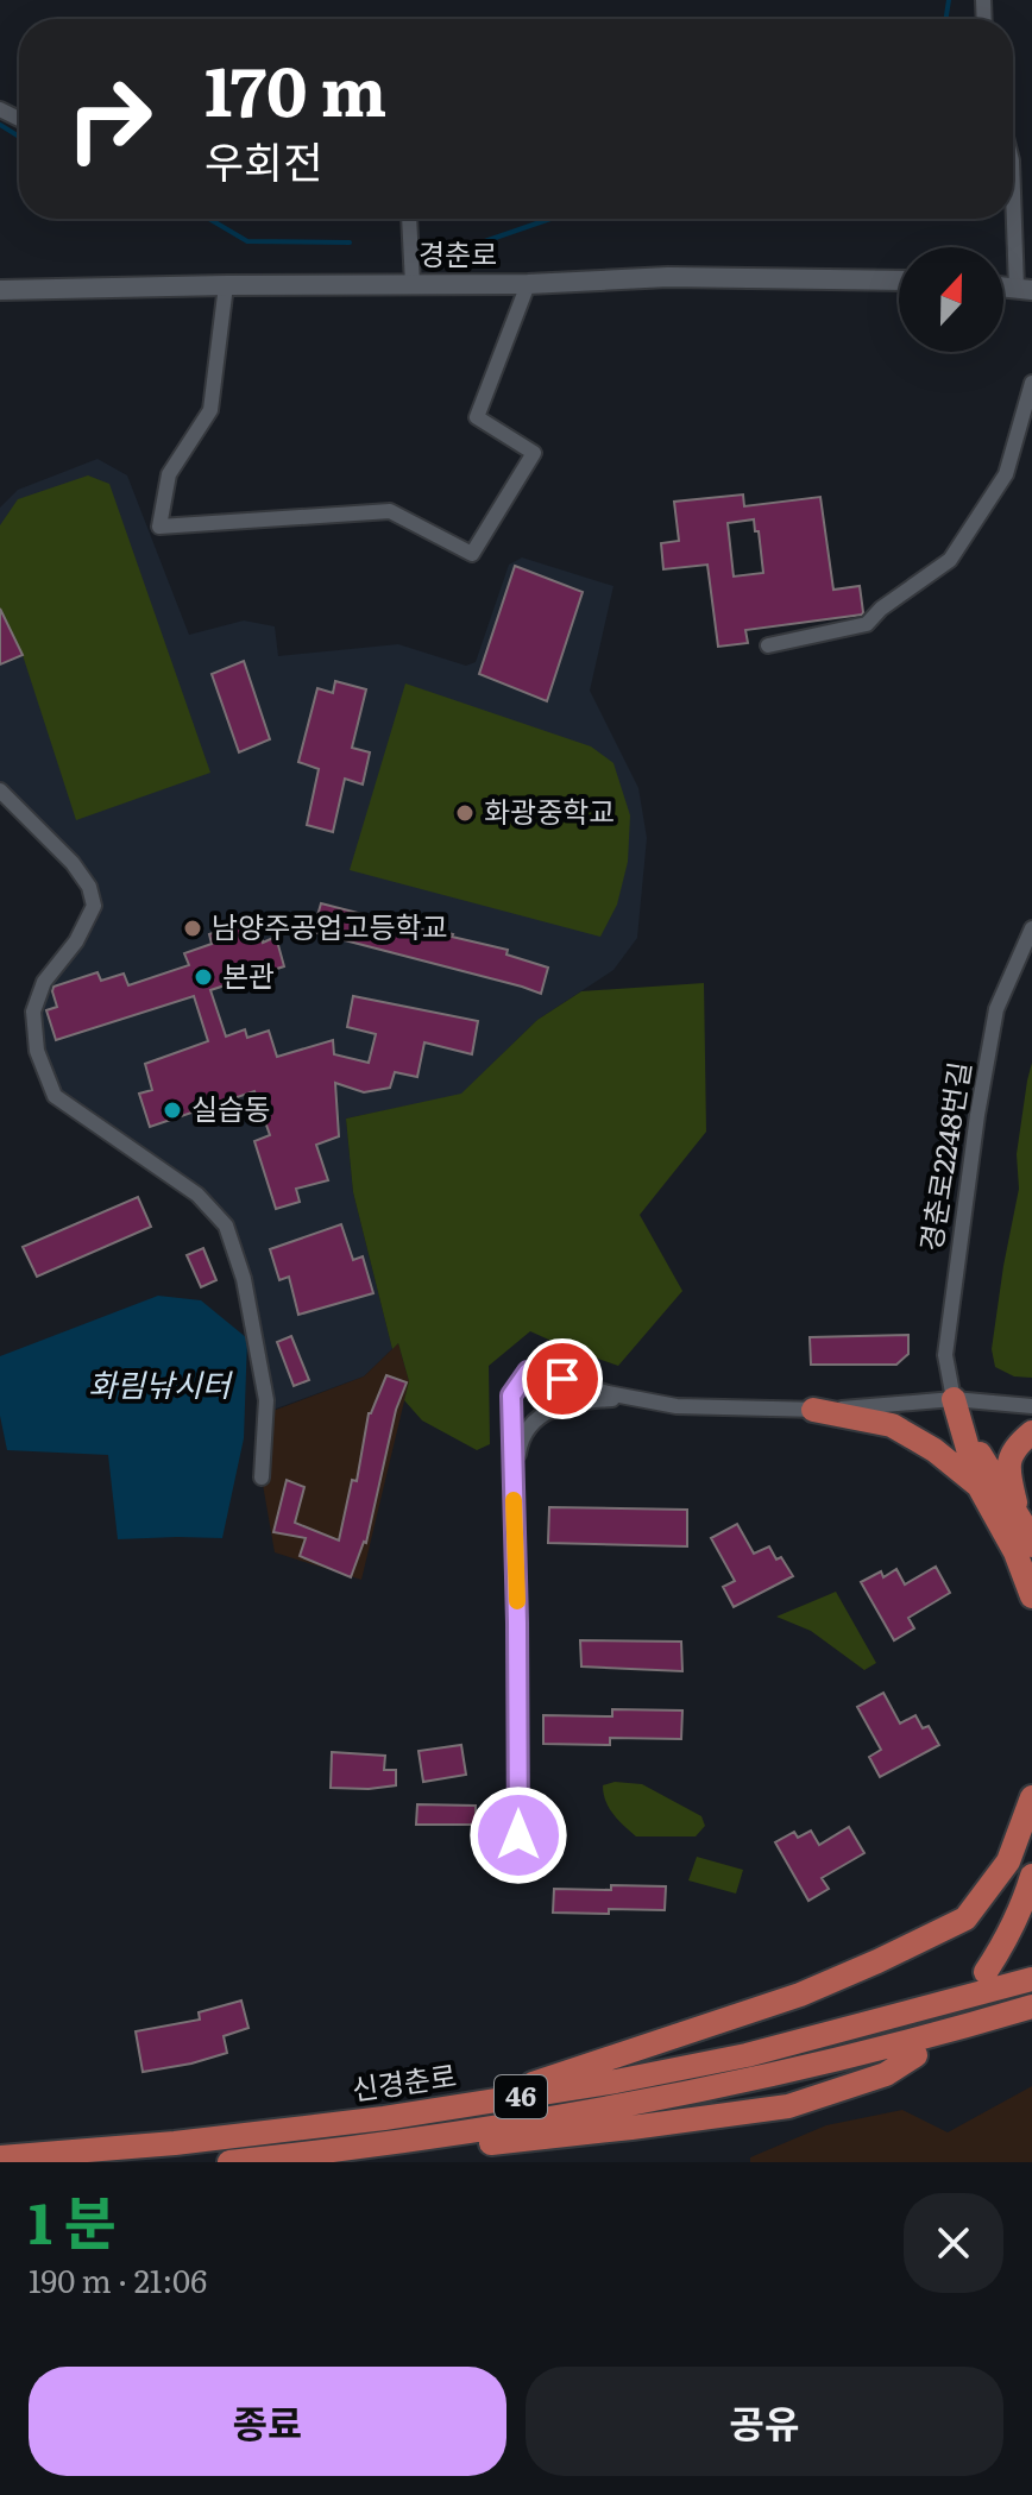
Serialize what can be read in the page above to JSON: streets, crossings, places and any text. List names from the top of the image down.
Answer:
{
  "streets": {
    "highway": ["신경춘로", "46"],
    "street": ["경춘로", "경춘로2248번길"]
  },
  "water": ["화림낚시터"],
  "places": [
    "화광중학교",
    "남양주공업고등학교",
    "본관",
    "실습동"
  ],
  "north": "top",
  "page": {
    "turn": ["170 m", "우회전"],
    "heading": ["1 분", "190 m · 21:06"],
    "buttons": ["종료", "공유"]
  }
}
